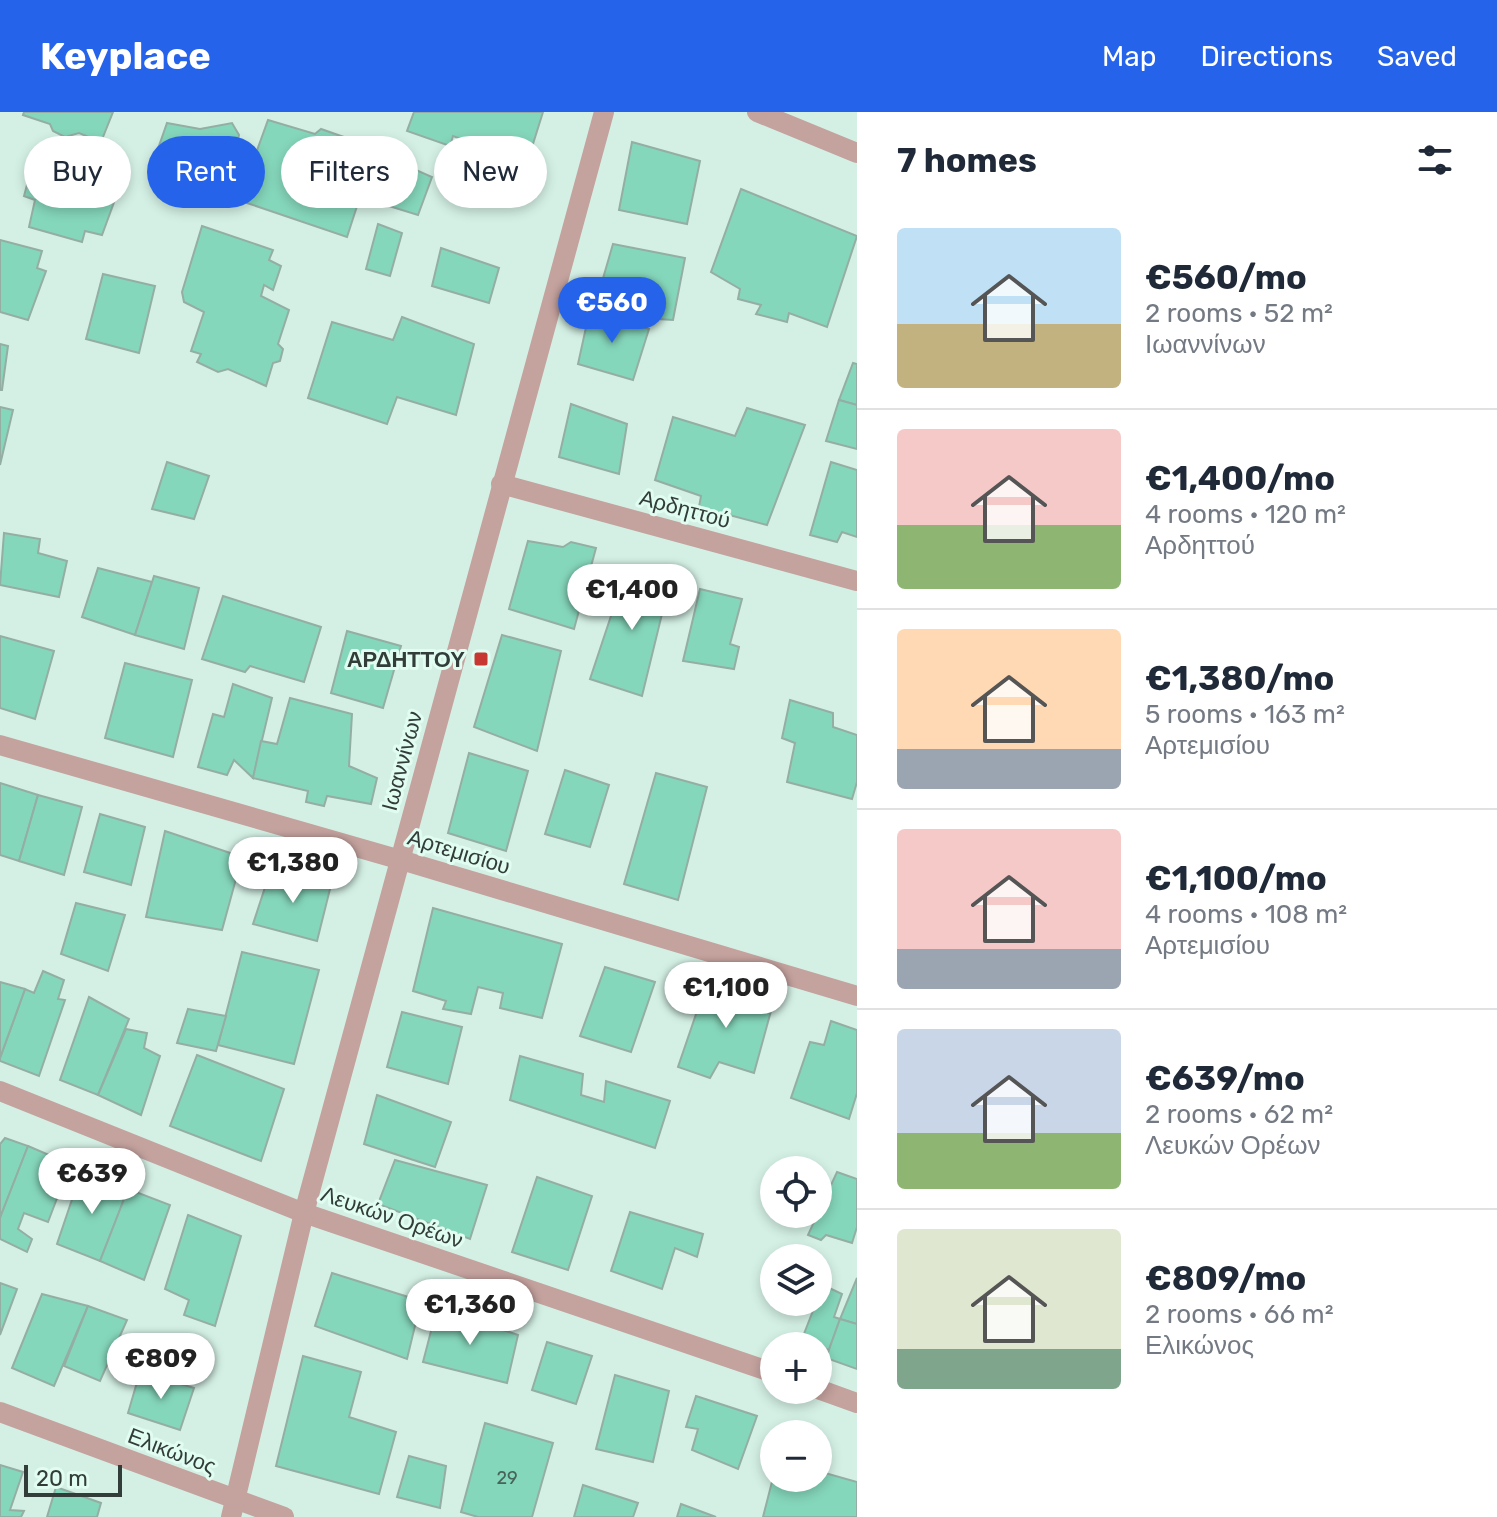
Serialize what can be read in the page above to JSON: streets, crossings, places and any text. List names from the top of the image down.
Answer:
{
  "streets": {
    "street": [
      "Αρδηττού",
      "Ιωαννίνων",
      "Αρτεμισίου",
      "Λευκών Ορέων",
      "Ελικώνος"
    ]
  },
  "crossings": [
    ["Αρδηττού", "Ιωαννίνων"],
    ["Ιωαννίνων", "Αρτεμισίου"],
    ["Ιωαννίνων", "Λευκών Ορέων"],
    ["Ιωαννίνων", "Ελικώνος"]
  ],
  "places": {
    "transit": ["ΑΡΔΗΤΤΟΥ"]
  },
  "house_numbers": ["29"],
  "scale_bar": "20 m",
  "page": {
    "header": "Keyplace",
    "nav": ["Map", "Directions", "Saved"],
    "heading": "7 homes",
    "chip": [
      "Buy",
      "Rent",
      "Filters",
      "New"
    ],
    "list": [
      {
        "name": "€560/mo",
        "note": "2 rooms · 52 m² · Ιωαννίνων"
      },
      {
        "name": "€1,400/mo",
        "note": "4 rooms · 120 m² · Αρδηττού"
      },
      {
        "name": "€1,380/mo",
        "note": "5 rooms · 163 m² · Αρτεμισίου"
      },
      {
        "name": "€1,100/mo",
        "note": "4 rooms · 108 m² · Αρτεμισίου"
      },
      {
        "name": "€639/mo",
        "note": "2 rooms · 62 m² · Λευκών Ορέων"
      },
      {
        "name": "€809/mo",
        "note": "2 rooms · 66 m² · Ελικώνος"
      }
    ],
    "price": [
      "€560",
      "€1,400",
      "€1,380",
      "€1,100",
      "€639",
      "€1,360",
      "€809"
    ],
    "map_buttons": ["+", "−"],
    "scale": "20 m"
  }
}
